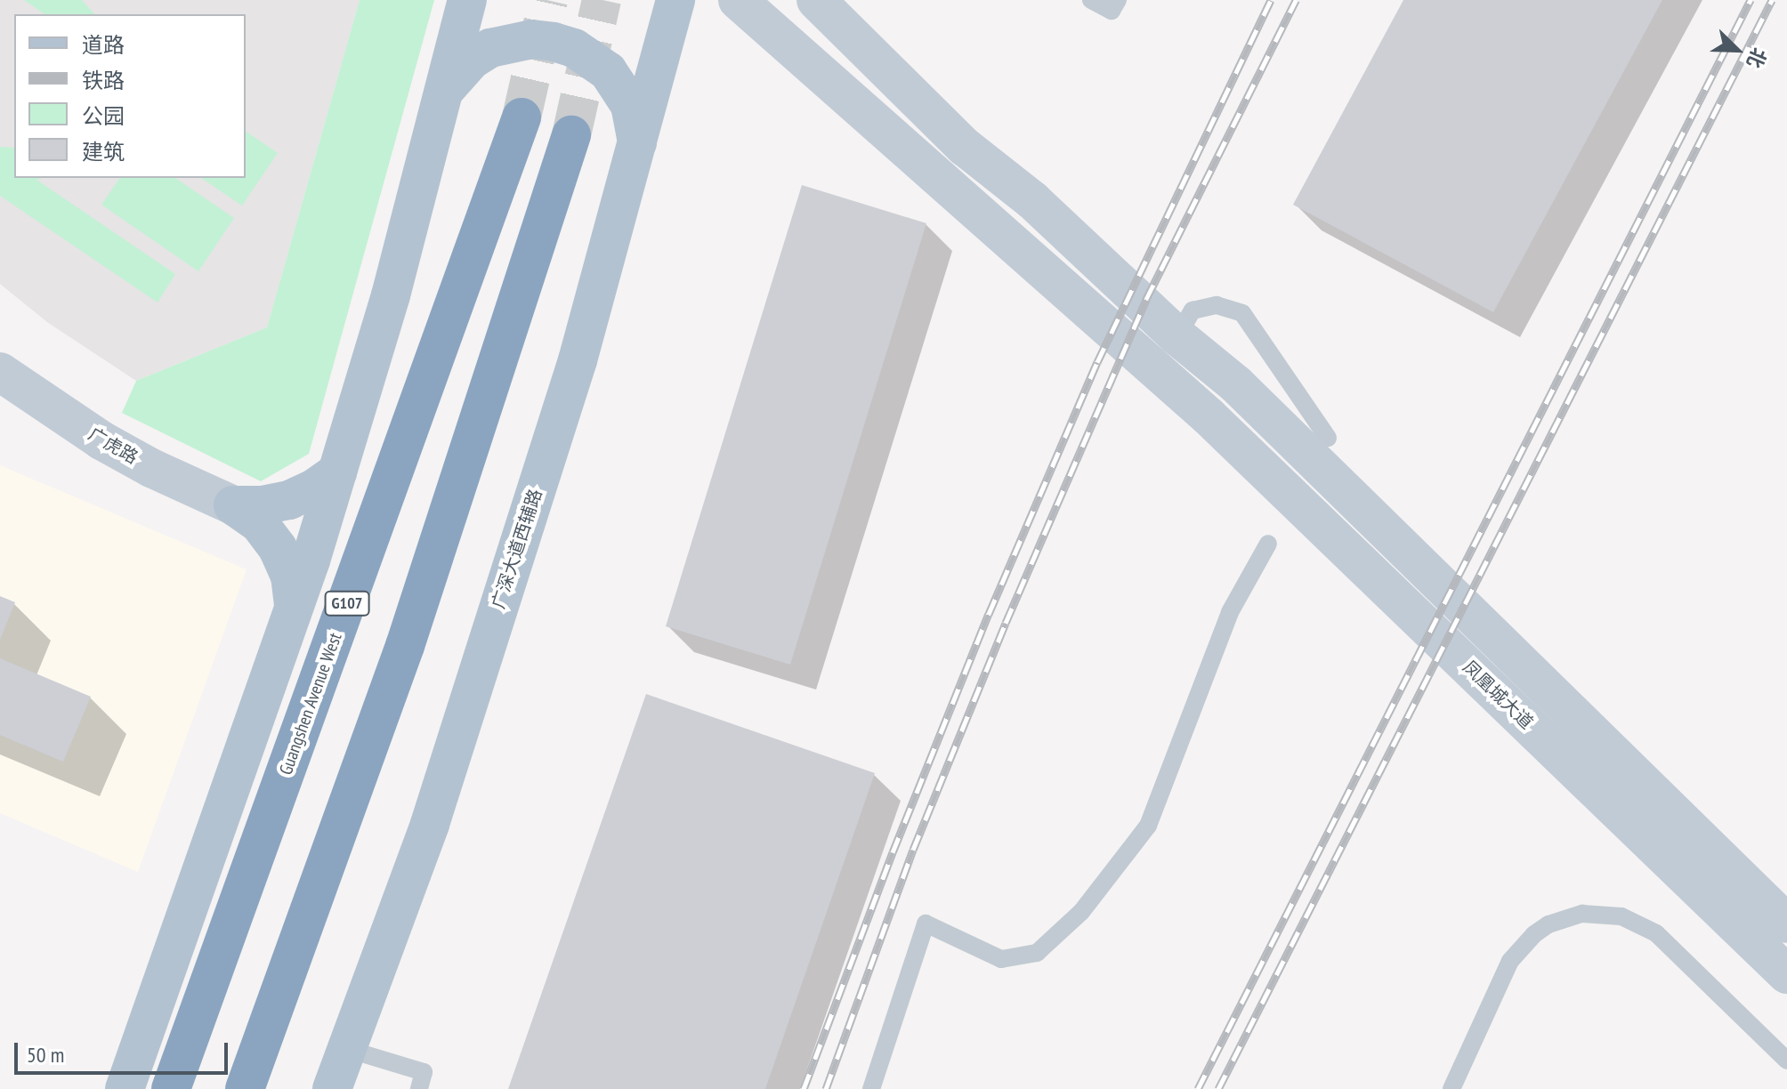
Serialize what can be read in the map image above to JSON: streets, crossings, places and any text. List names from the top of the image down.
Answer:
{
  "streets": {
    "highway": ["G107", "Guangshen Avenue West"],
    "main road": ["广虎路", "广深大道西辅路", "凤凰城大道"]
  },
  "legend": [
    "道路",
    "铁路",
    "公园",
    "建筑"
  ],
  "scale_bar": "50 m",
  "north": "bottom right"
}
